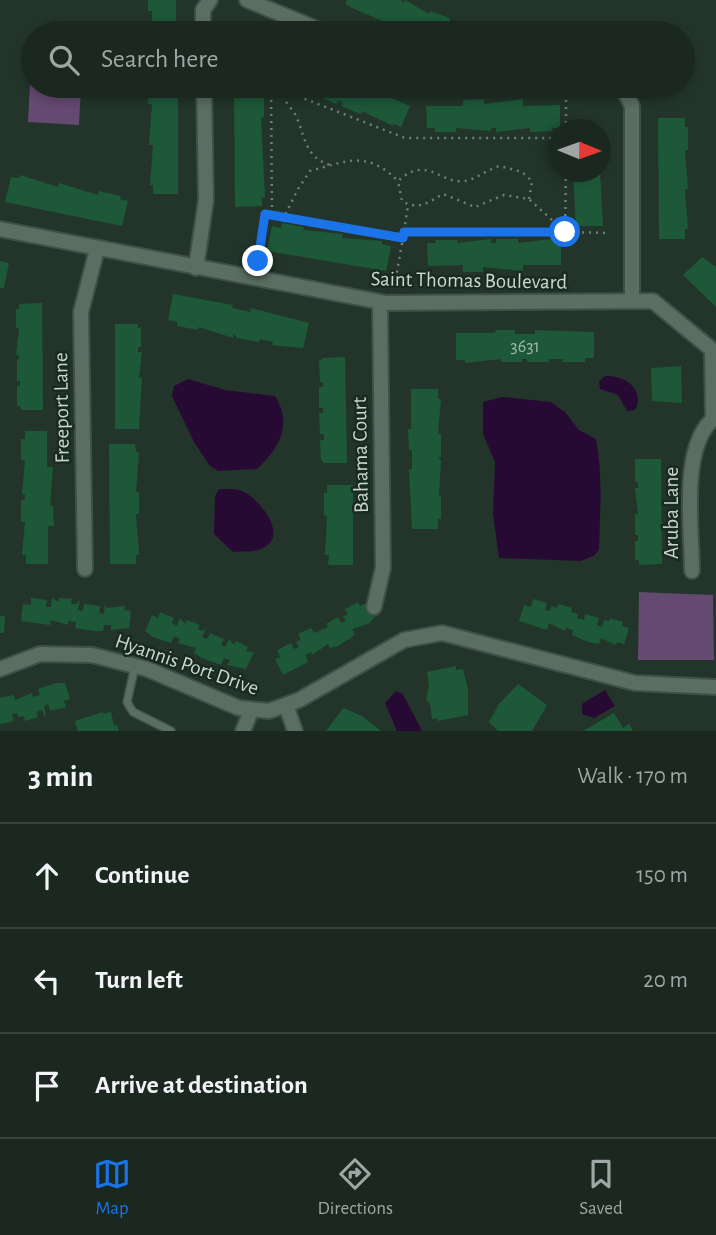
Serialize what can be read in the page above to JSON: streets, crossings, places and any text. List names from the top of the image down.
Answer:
{
  "streets": {
    "street": [
      "Saint Thomas Boulevard",
      "Freeport Lane",
      "Bahama Court",
      "Aruba Lane",
      "Hyannis Port Drive"
    ]
  },
  "crossings": [
    ["Saint Thomas Boulevard", "Freeport Lane"],
    ["Saint Thomas Boulevard", "Bahama Court"],
    ["Saint Thomas Boulevard", "Aruba Lane"]
  ],
  "house_numbers": ["3631"],
  "north": "right",
  "page": {
    "search": "Search here",
    "heading": ["3 min", "Walk · 170 m"],
    "list": [
      ["Continue", "150 m"],
      ["Turn left", "20 m"],
      "Arrive at destination"
    ],
    "nav": ["Map", "Directions", "Saved"]
  }
}
